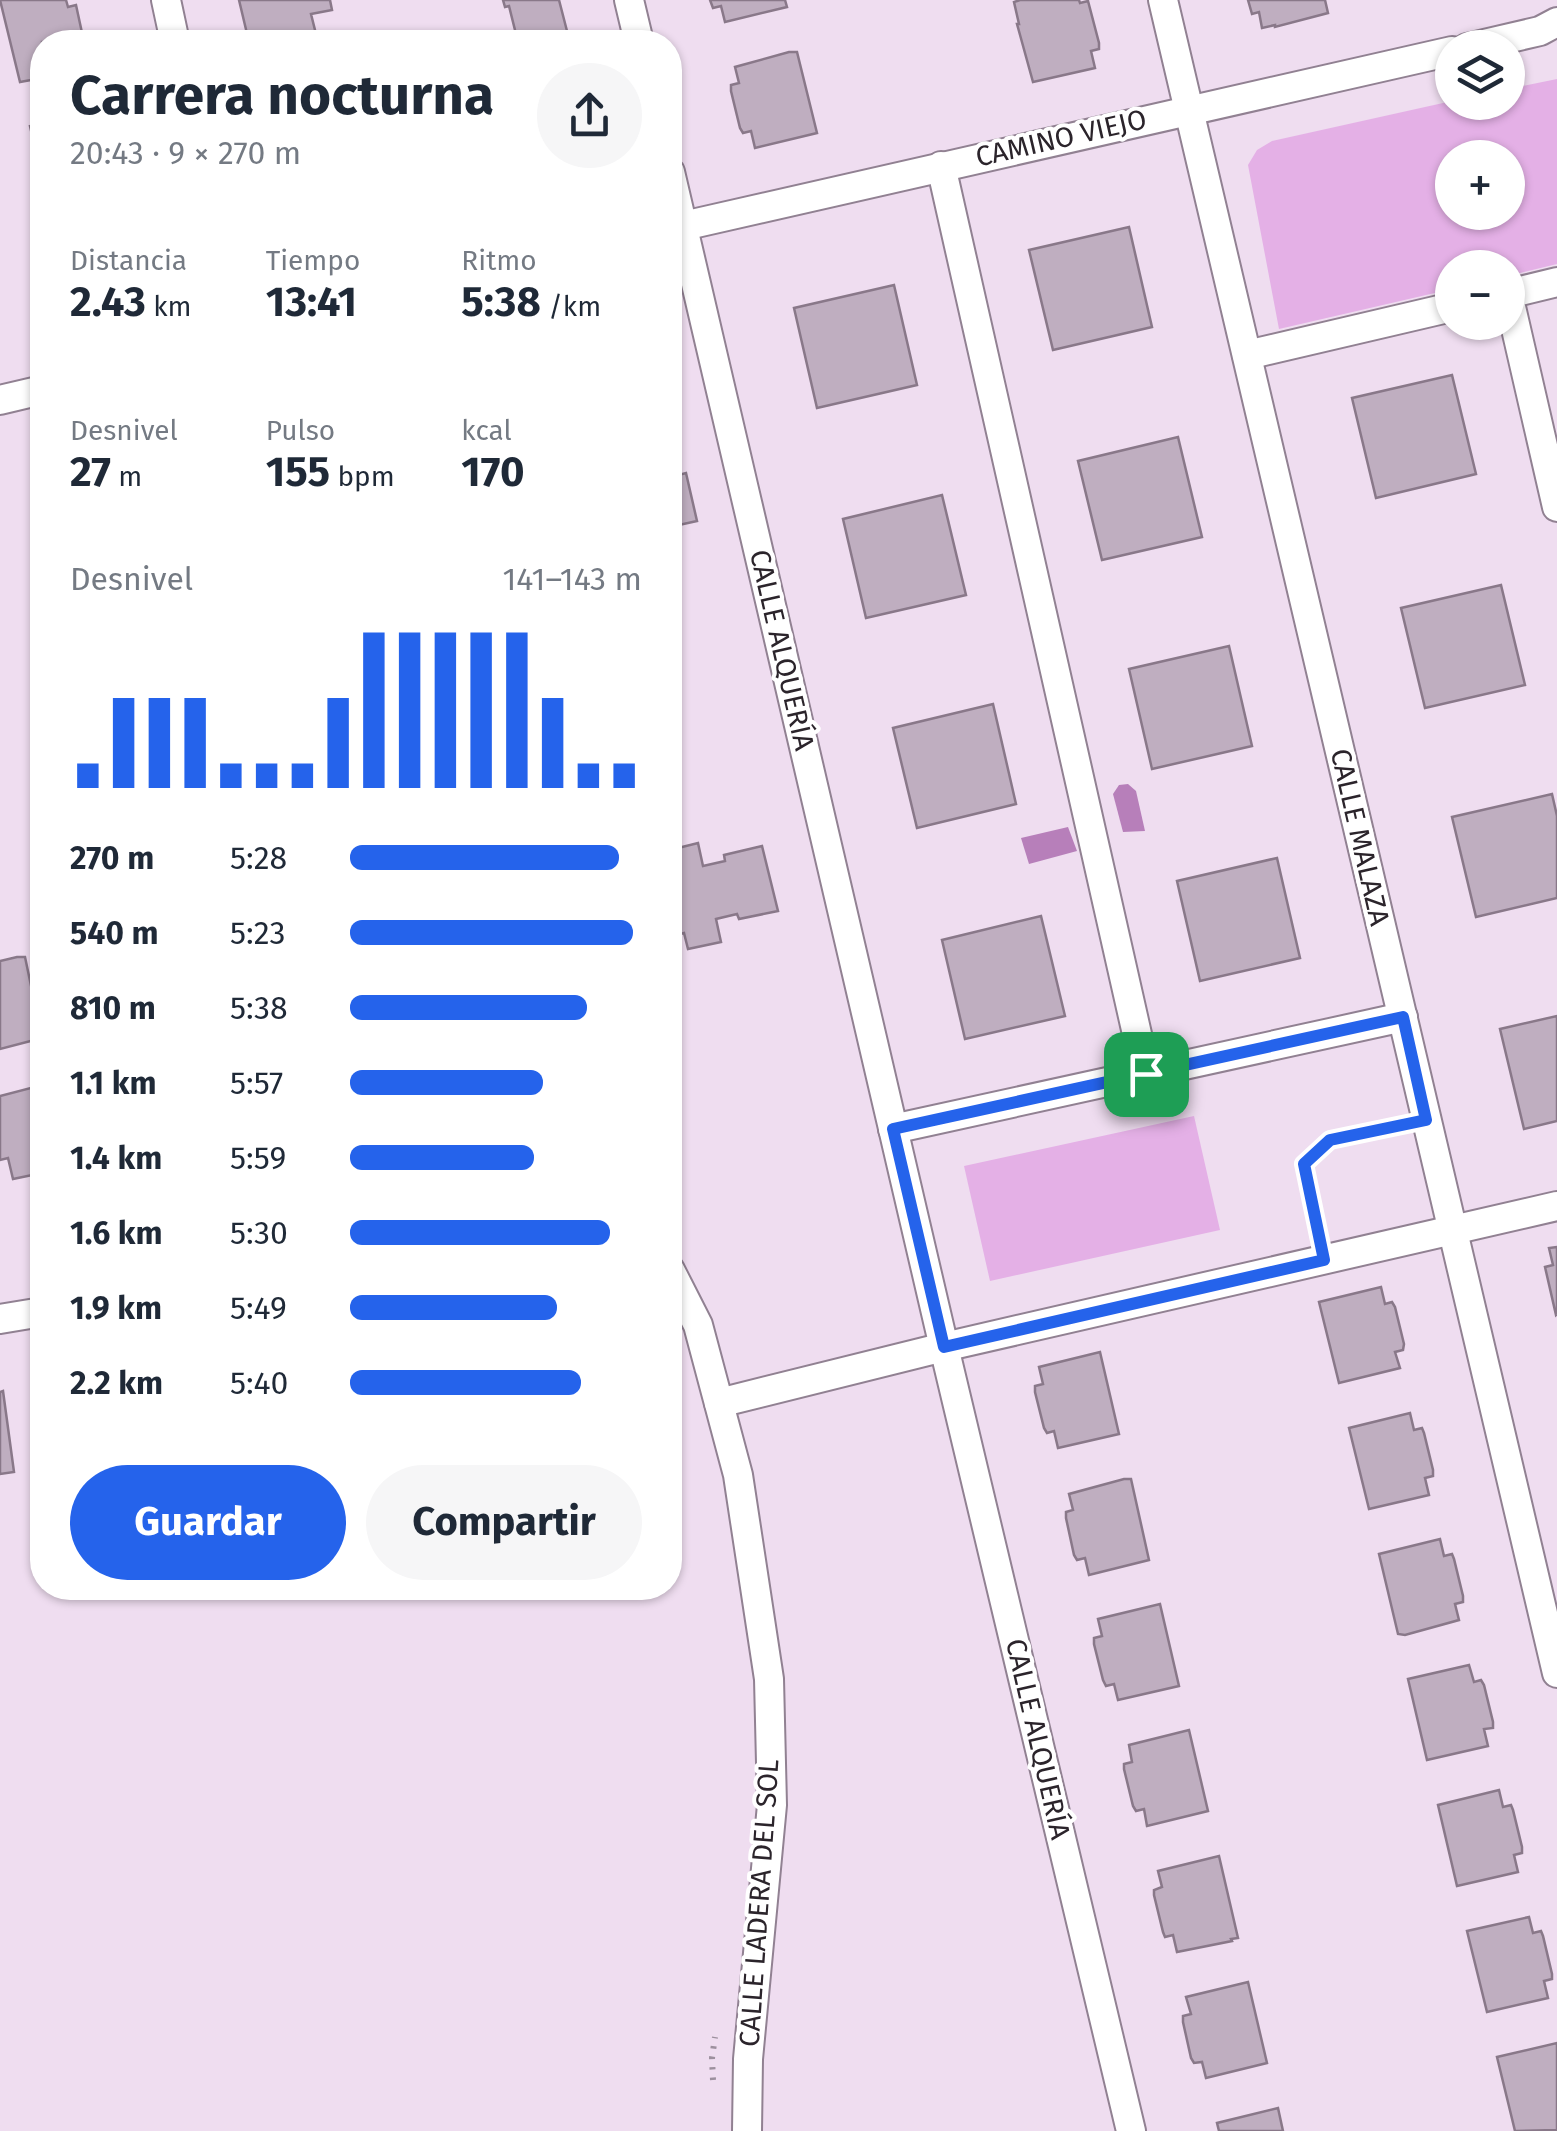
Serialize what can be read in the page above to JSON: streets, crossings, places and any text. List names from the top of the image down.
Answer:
{
  "streets": {
    "street": [
      "CAMINO VIEJO",
      "CALLE ALQUERÍA",
      "CALLE MALAZA",
      "CALLE LADERA DEL SOL"
    ]
  },
  "crossings": [
    ["CAMINO VIEJO", "CALLE MALAZA"]
  ],
  "page": {
    "map_buttons": ["+", "−"],
    "heading": ["Carrera nocturna", "20:43 · 9 × 270 m"],
    "stats": [
      ["Distancia", "2.43 km"],
      ["Tiempo", "13:41"],
      ["Ritmo", "5:38 /km"],
      ["Desnivel", "27 m"],
      ["Pulso", "155 bpm"],
      ["kcal", "170"]
    ],
    "chart": ["Desnivel", "141–143 m"],
    "list": [
      {
        "name": "270 m",
        "note": "5:28"
      },
      {
        "name": "540 m",
        "note": "5:23"
      },
      {
        "name": "810 m",
        "note": "5:38"
      },
      {
        "name": "1.1 km",
        "note": "5:57"
      },
      {
        "name": "1.4 km",
        "note": "5:59"
      },
      {
        "name": "1.6 km",
        "note": "5:30"
      },
      {
        "name": "1.9 km",
        "note": "5:49"
      },
      {
        "name": "2.2 km",
        "note": "5:40"
      }
    ],
    "buttons": ["Guardar", "Compartir"]
  }
}
